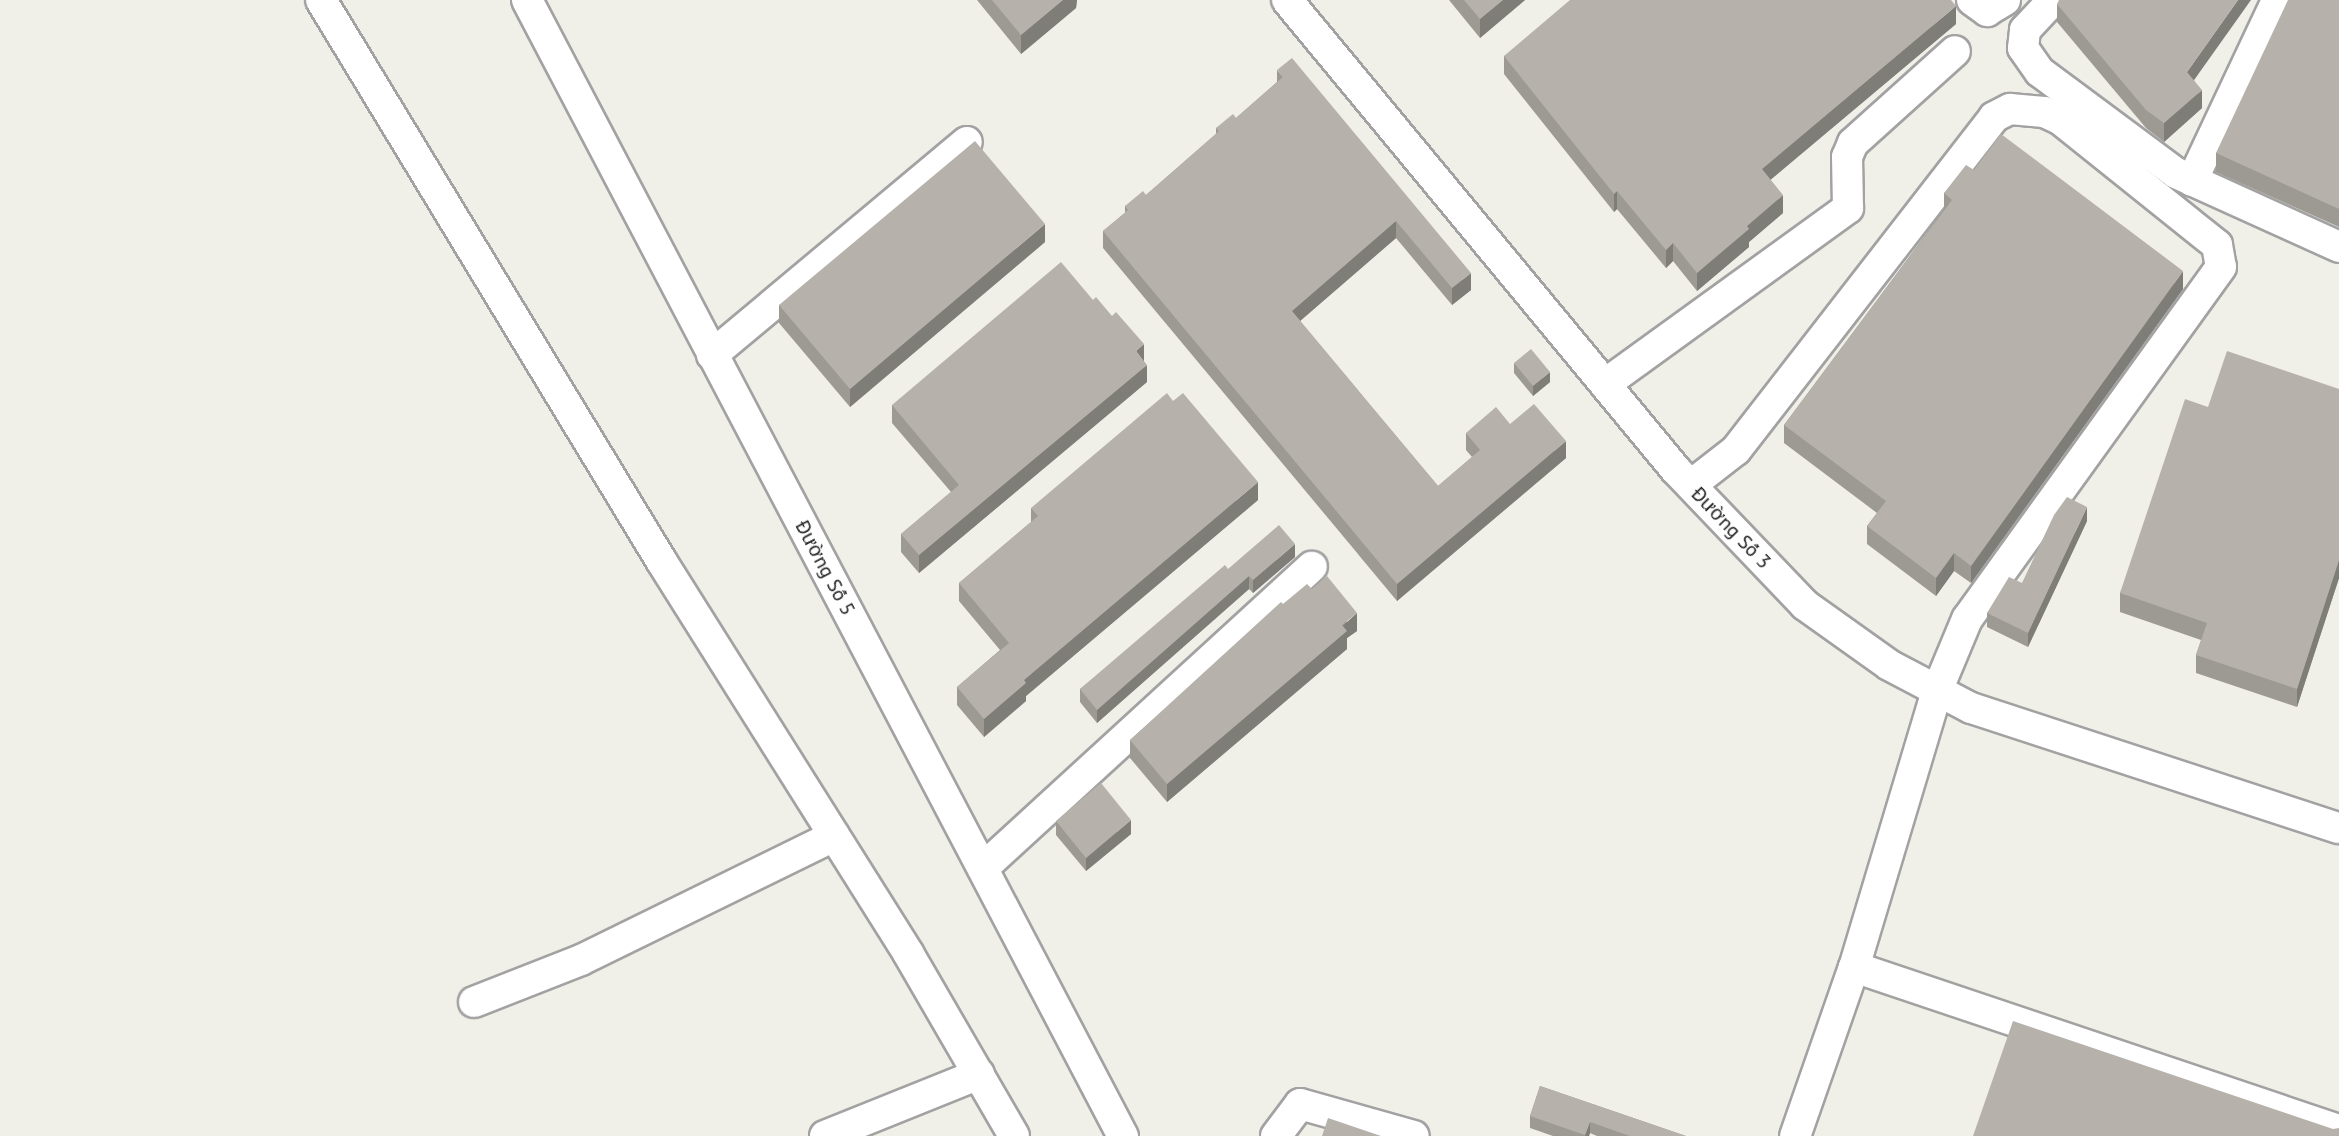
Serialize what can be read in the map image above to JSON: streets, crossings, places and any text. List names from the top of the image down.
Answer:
{
  "streets": {
    "street": ["Đường Số 3", "Đường Số 5"]
  }
}
